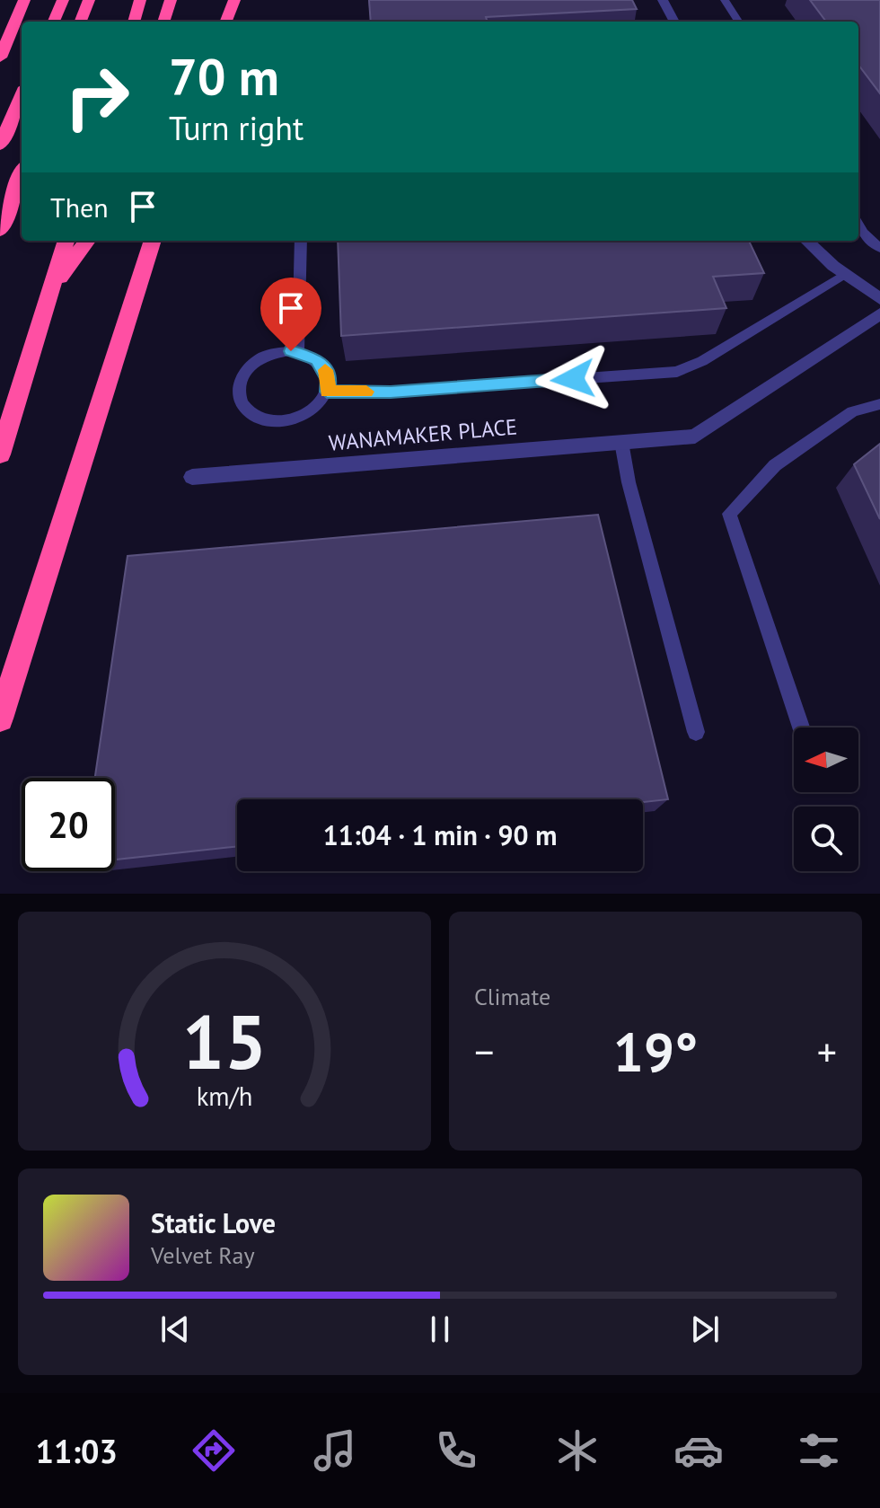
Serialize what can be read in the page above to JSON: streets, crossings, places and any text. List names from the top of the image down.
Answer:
{
  "streets": {
    "street": ["WANAMAKER PLACE"]
  },
  "north": "left",
  "page": {
    "turn": ["70 m", "Turn right"],
    "then": "Then",
    "limit": "20",
    "trip": "11:04 · 1 min · 90 m",
    "tile": "Climate",
    "heat": ["−", "19°", "+"],
    "song": ["Static Love", "Velvet Ray"],
    "tabs": "11:03",
    "gauge": ["15", "km/h"]
  }
}
